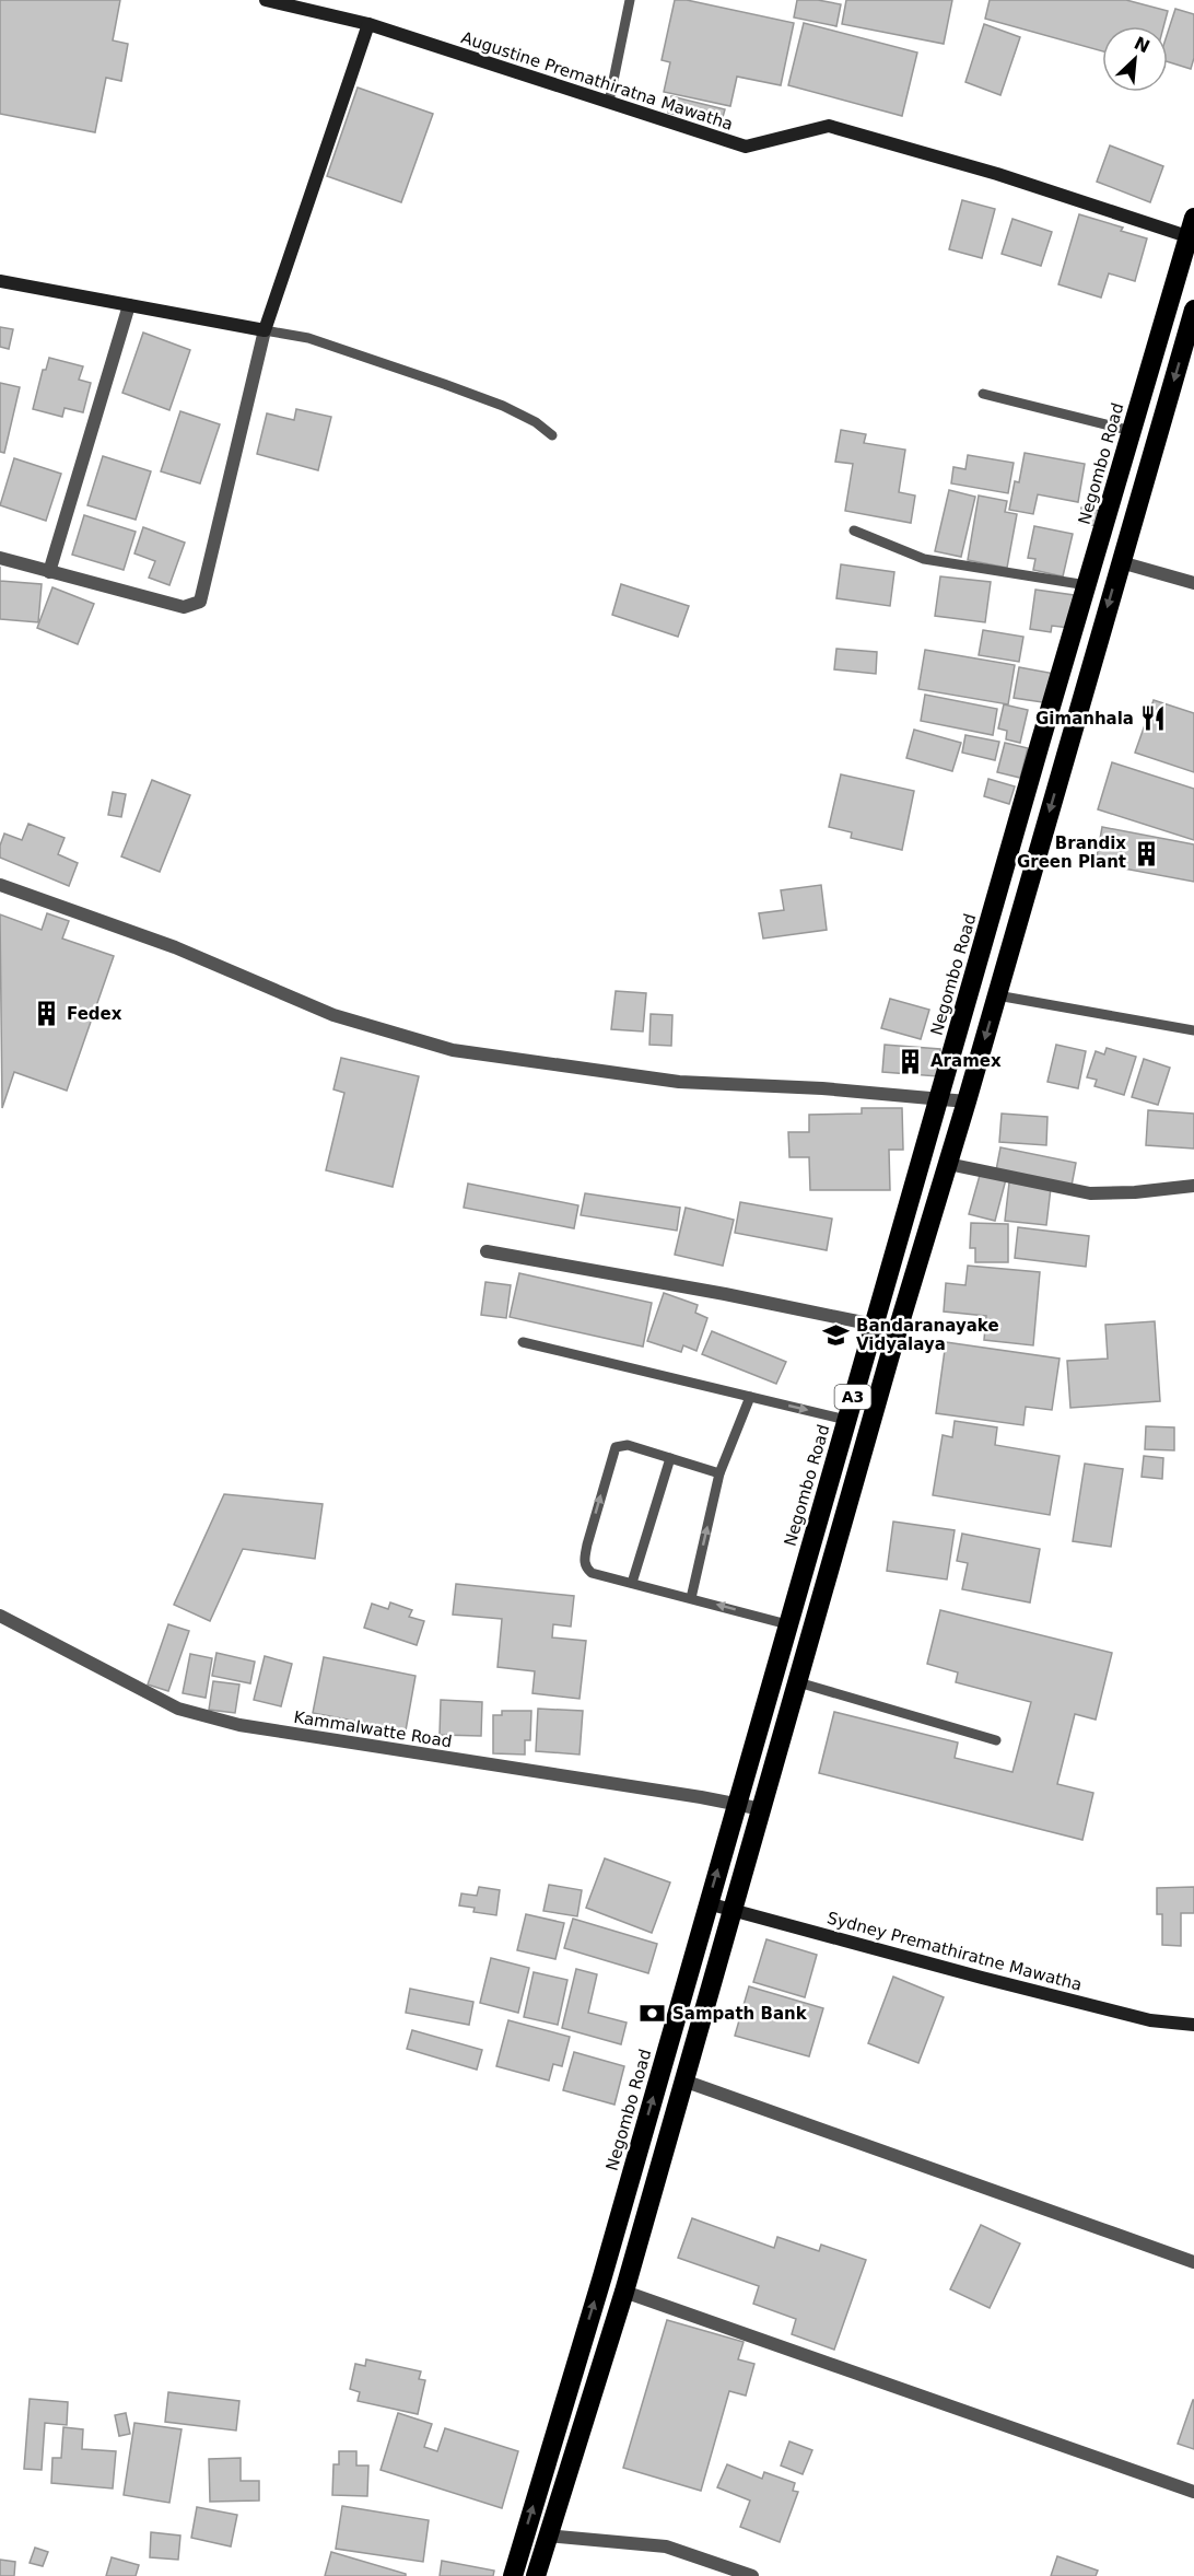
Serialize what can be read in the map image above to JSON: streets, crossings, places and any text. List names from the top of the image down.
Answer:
{
  "streets": {
    "highway": ["Negombo Road", "A3"],
    "main road": ["Augustine Premathiratna Mawatha", "Sydney Premathiratne Mawatha"],
    "street": ["Kammalwatte Road"]
  },
  "crossings": [
    ["Augustine Premathiratna Mawatha", "Negombo Road"],
    ["Negombo Road", "Kammalwatte Road"],
    ["Negombo Road", "Sydney Premathiratne Mawatha"],
    ["A3", "Kammalwatte Road"],
    ["A3", "Sydney Premathiratne Mawatha"]
  ],
  "places": {
    "restaurant": ["Gimanhala"],
    "building": ["Brandix Green Plant", "Fedex", "Aramex"],
    "school or university": ["Bandaranayake Vidyalaya"],
    "bank": ["Sampath Bank"]
  },
  "north": "top right"
}
